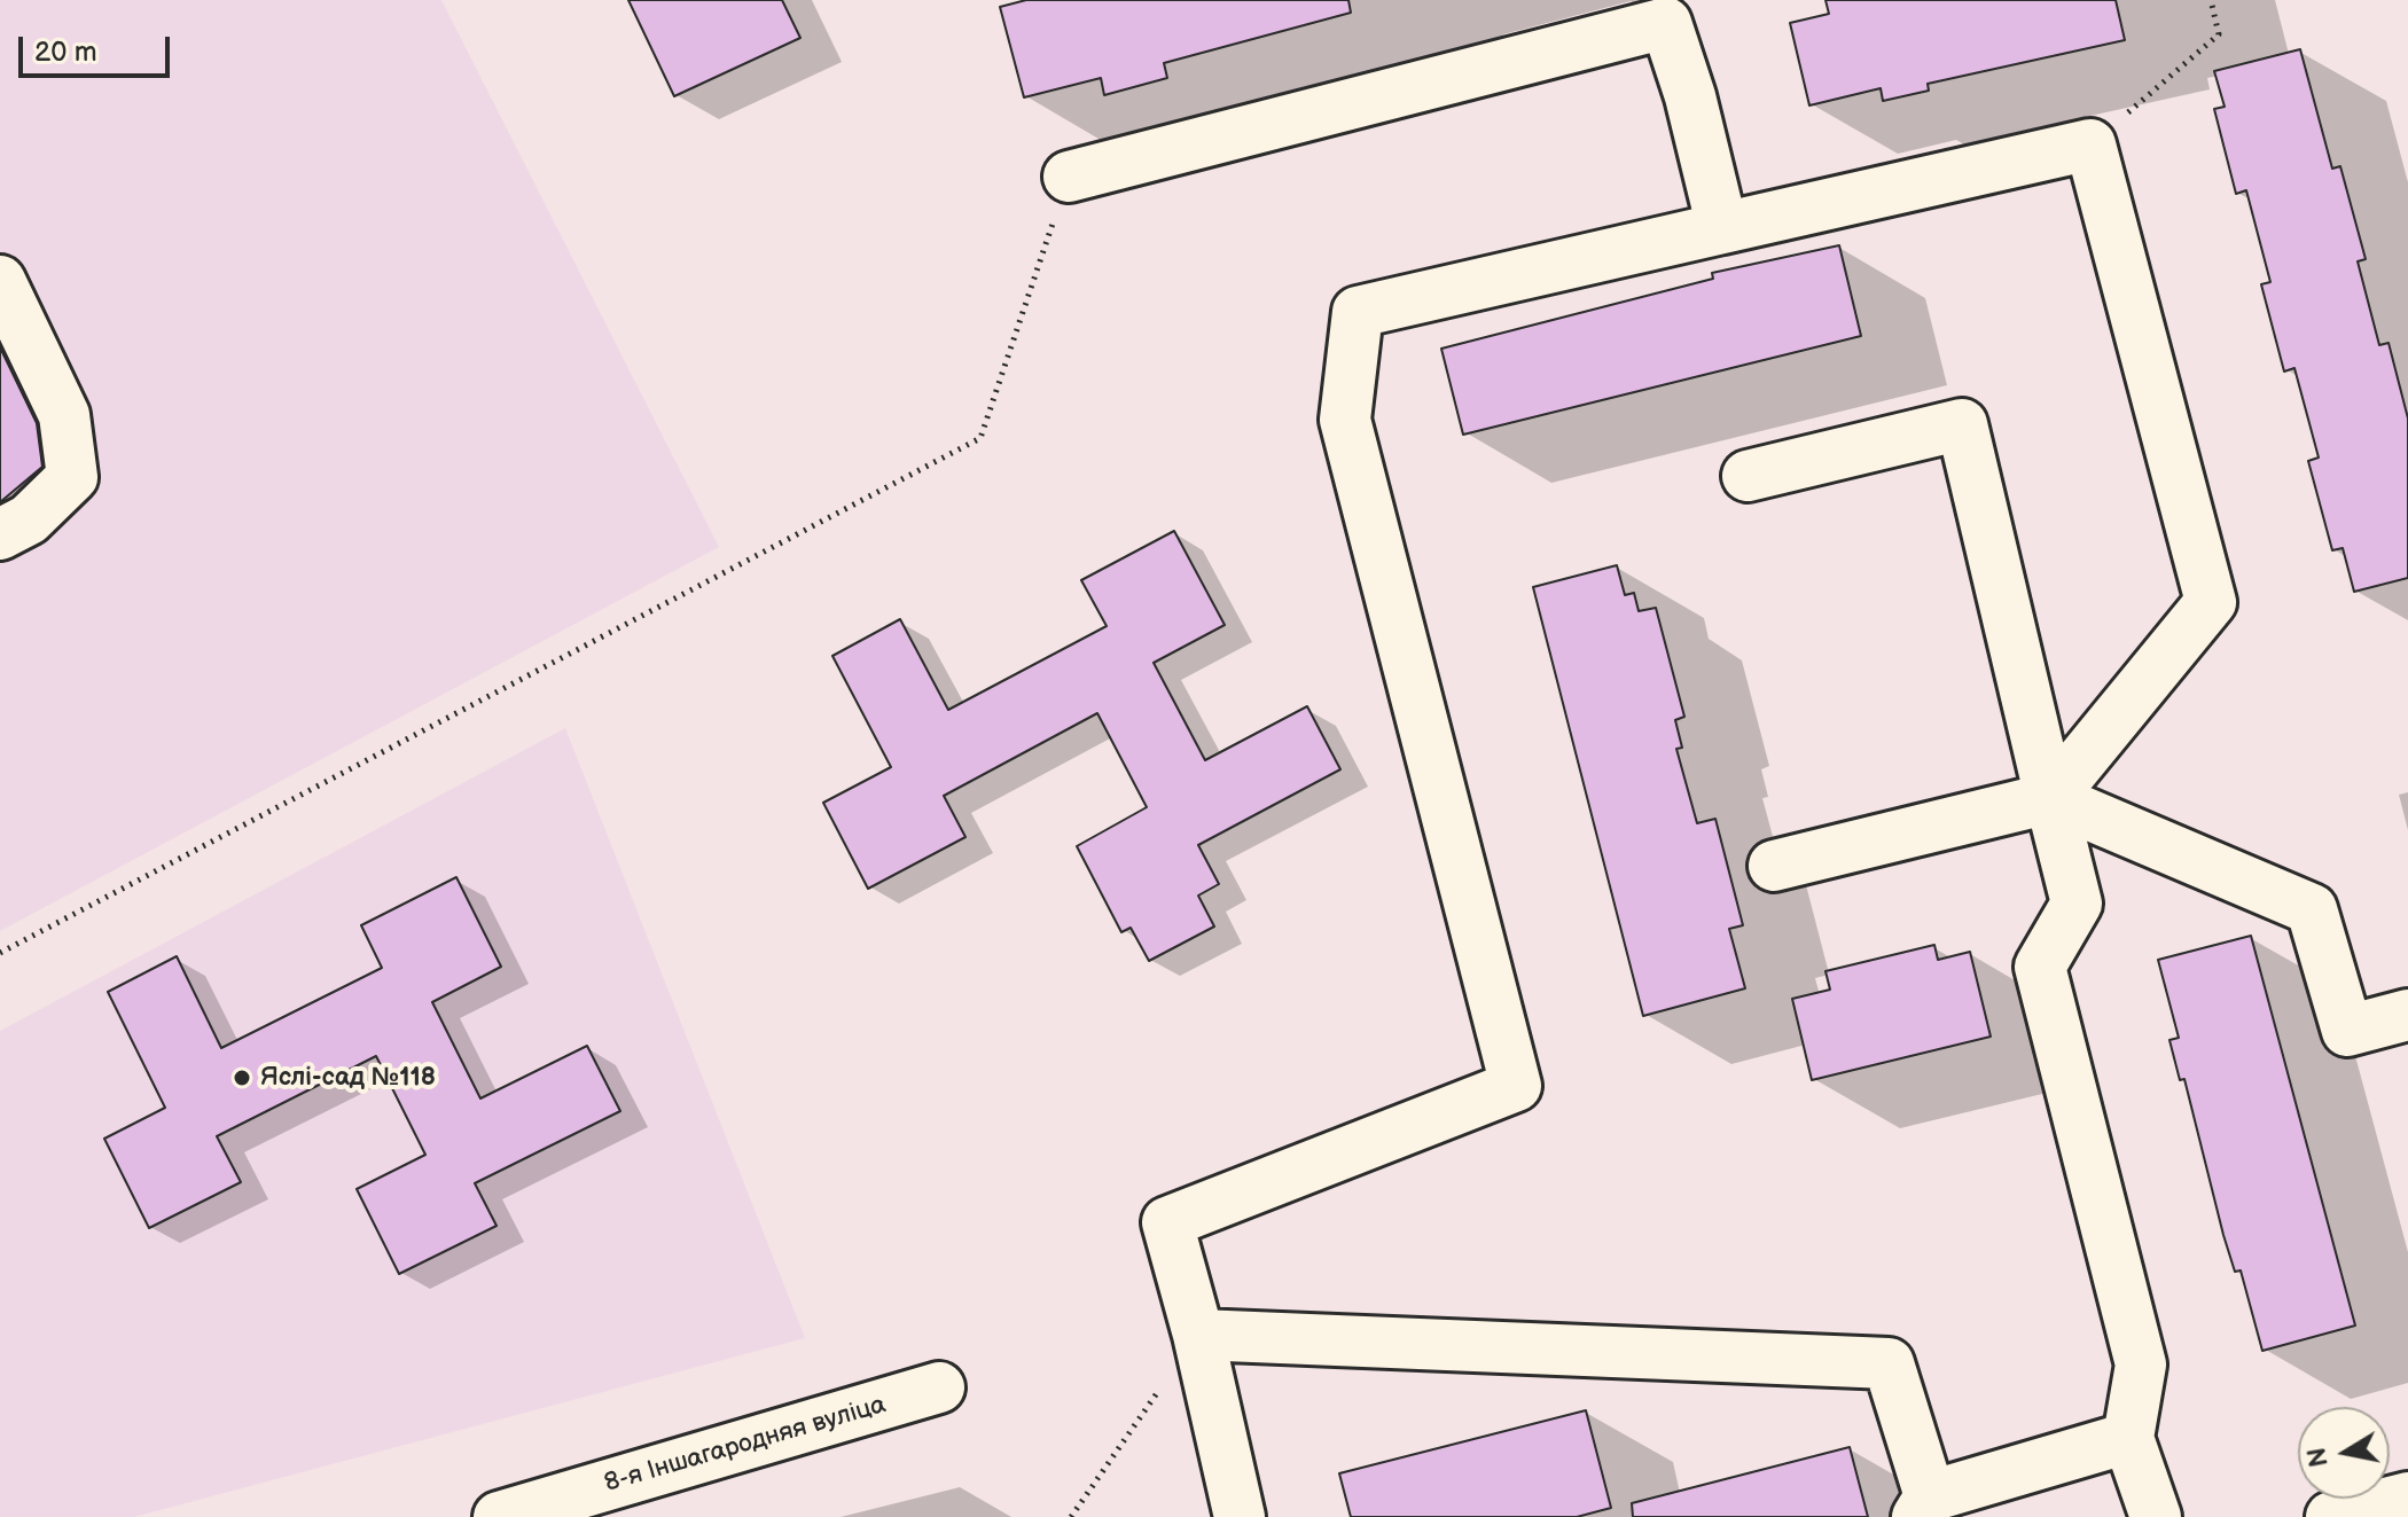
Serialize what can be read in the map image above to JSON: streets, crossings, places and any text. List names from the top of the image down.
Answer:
{
  "streets": {
    "lane": ["8-я Іншагародняя вуліца"]
  },
  "places": ["Яслі-сад №118"],
  "scale_bar": "20 m",
  "north": "left"
}
